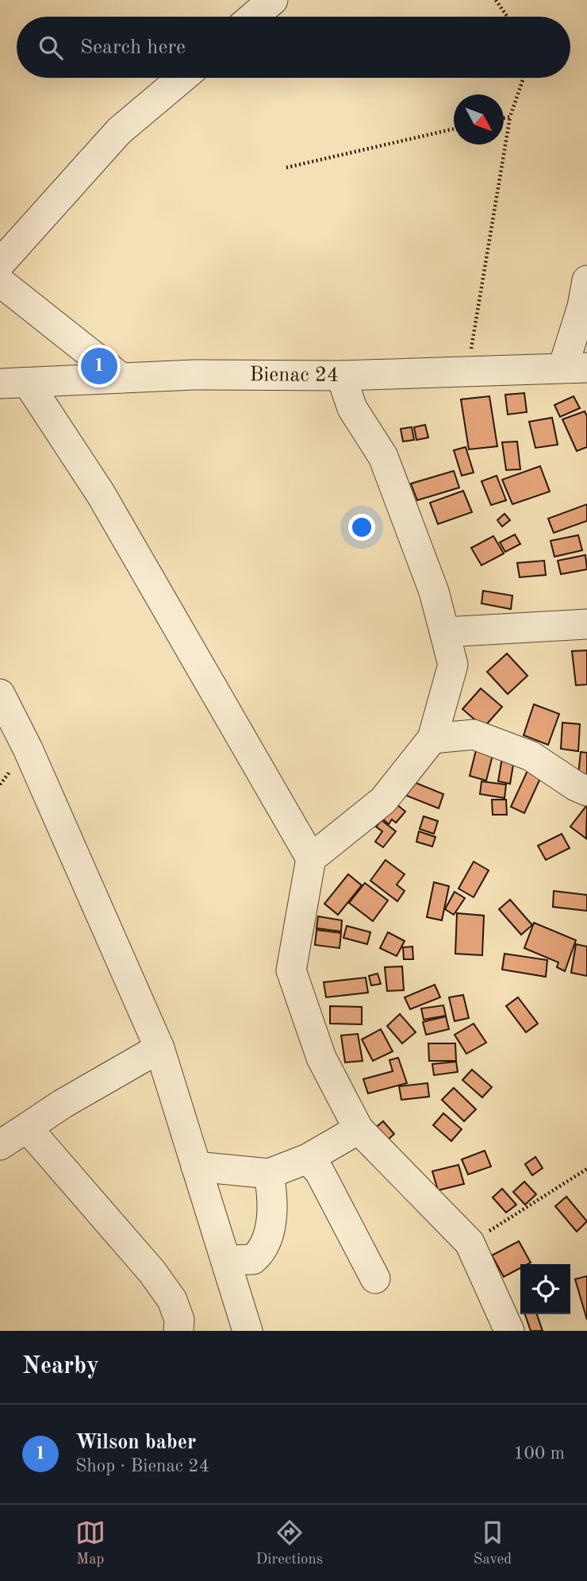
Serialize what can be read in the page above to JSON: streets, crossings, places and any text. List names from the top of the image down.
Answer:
{
  "streets": {
    "street": ["Bienac 24"]
  },
  "north": "bottom right",
  "page": {
    "search": "Search here",
    "pins": "1",
    "heading": "Nearby",
    "list": [
      {
        "mark": "1",
        "name": "Wilson baber",
        "note": "Shop · Bienac 24",
        "value": "100 m"
      }
    ],
    "nav": ["Map", "Directions", "Saved"]
  }
}
